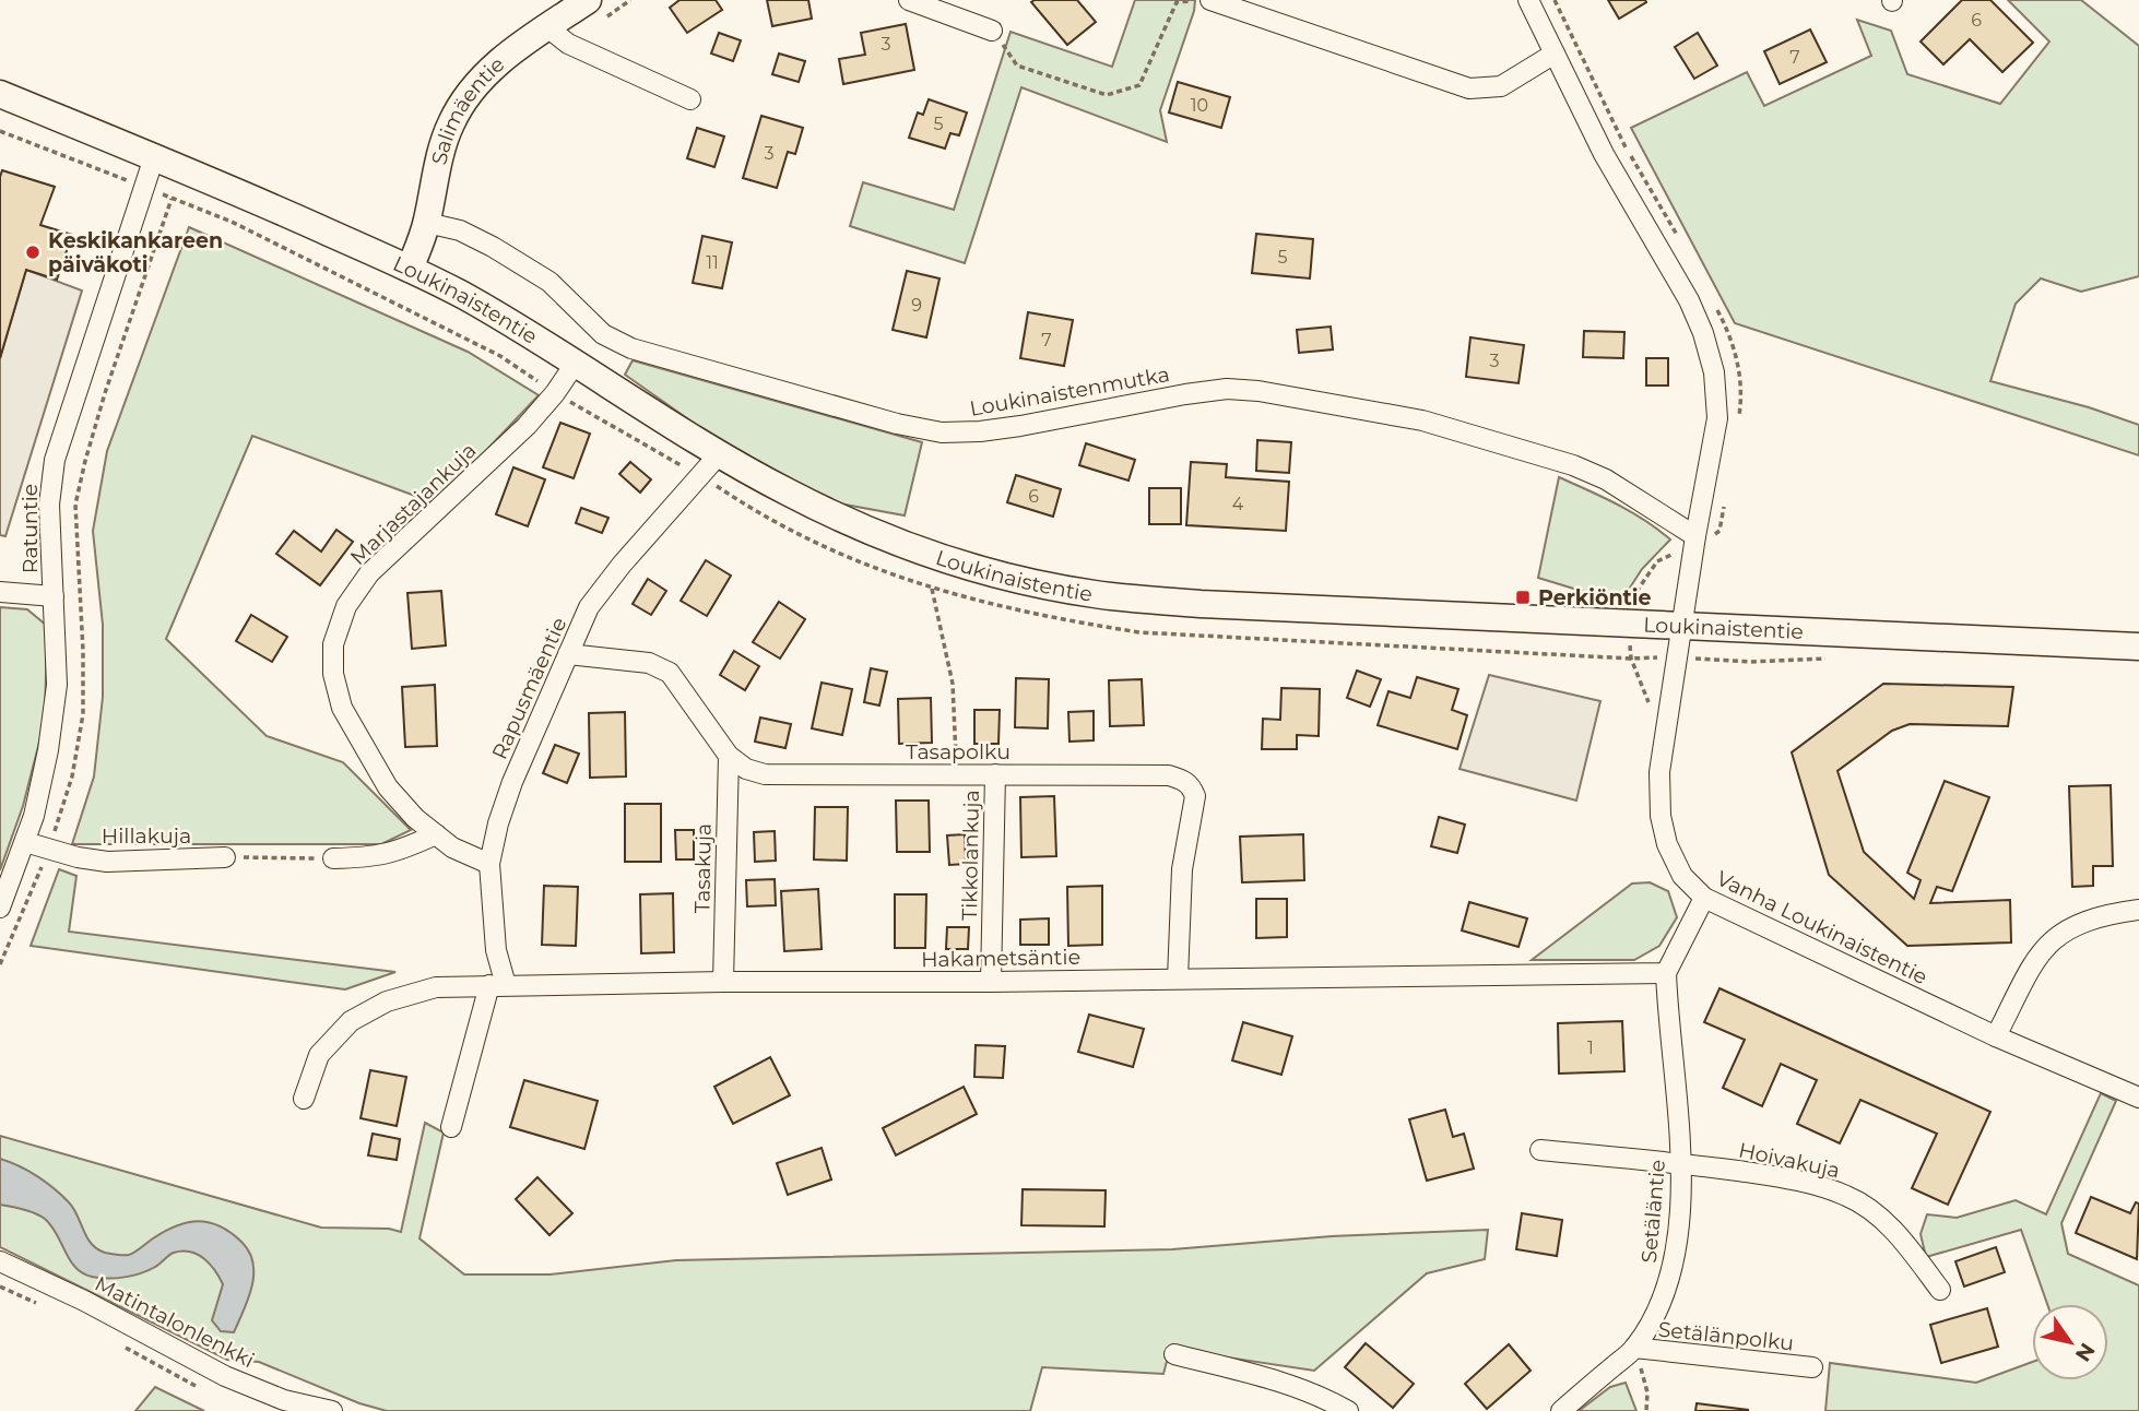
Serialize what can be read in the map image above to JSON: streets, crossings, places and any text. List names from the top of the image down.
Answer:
{
  "streets": {
    "street": [
      "Salimäentie",
      "Loukinaistentie",
      "Loukinaistenmutka",
      "Marjastajankuja",
      "Ratuntie",
      "Rapusmäentie",
      "Tasapolku",
      "Hillakuja",
      "Tikkolankuja",
      "Tasakuja",
      "Vanha Loukinaistentie",
      "Hakametsäntie",
      "Hoivakuja",
      "Setäläntie",
      "Matintalonlenkki",
      "Setälänpolku"
    ]
  },
  "crossings": [
    ["Salimäentie", "Loukinaistentie"],
    ["Salimäentie", "Loukinaistenmutka"],
    ["Loukinaistentie", "Marjastajankuja"],
    ["Loukinaistentie", "Ratuntie"],
    ["Loukinaistentie", "Rapusmäentie"],
    ["Loukinaistentie", "Vanha Loukinaistentie"],
    ["Marjastajankuja", "Rapusmäentie"],
    ["Ratuntie", "Hillakuja"],
    ["Rapusmäentie", "Hakametsäntie"],
    ["Tasapolku", "Tikkolankuja"],
    ["Tasapolku", "Tasakuja"],
    ["Tasapolku", "Hakametsäntie"],
    ["Tikkolankuja", "Hakametsäntie"],
    ["Tasakuja", "Hakametsäntie"],
    ["Hakametsäntie", "Setäläntie"],
    ["Hoivakuja", "Setäläntie"],
    ["Setäläntie", "Setälänpolku"]
  ],
  "places": {
    "other": ["Keskikankareen päiväkoti"],
    "transit": ["Perkiöntie"]
  },
  "house_numbers": [
    "6",
    "3",
    "7",
    "10",
    "5",
    "3",
    "5",
    "11",
    "9",
    "7",
    "3",
    "6",
    "4",
    "1"
  ],
  "north": "bottom right"
}
